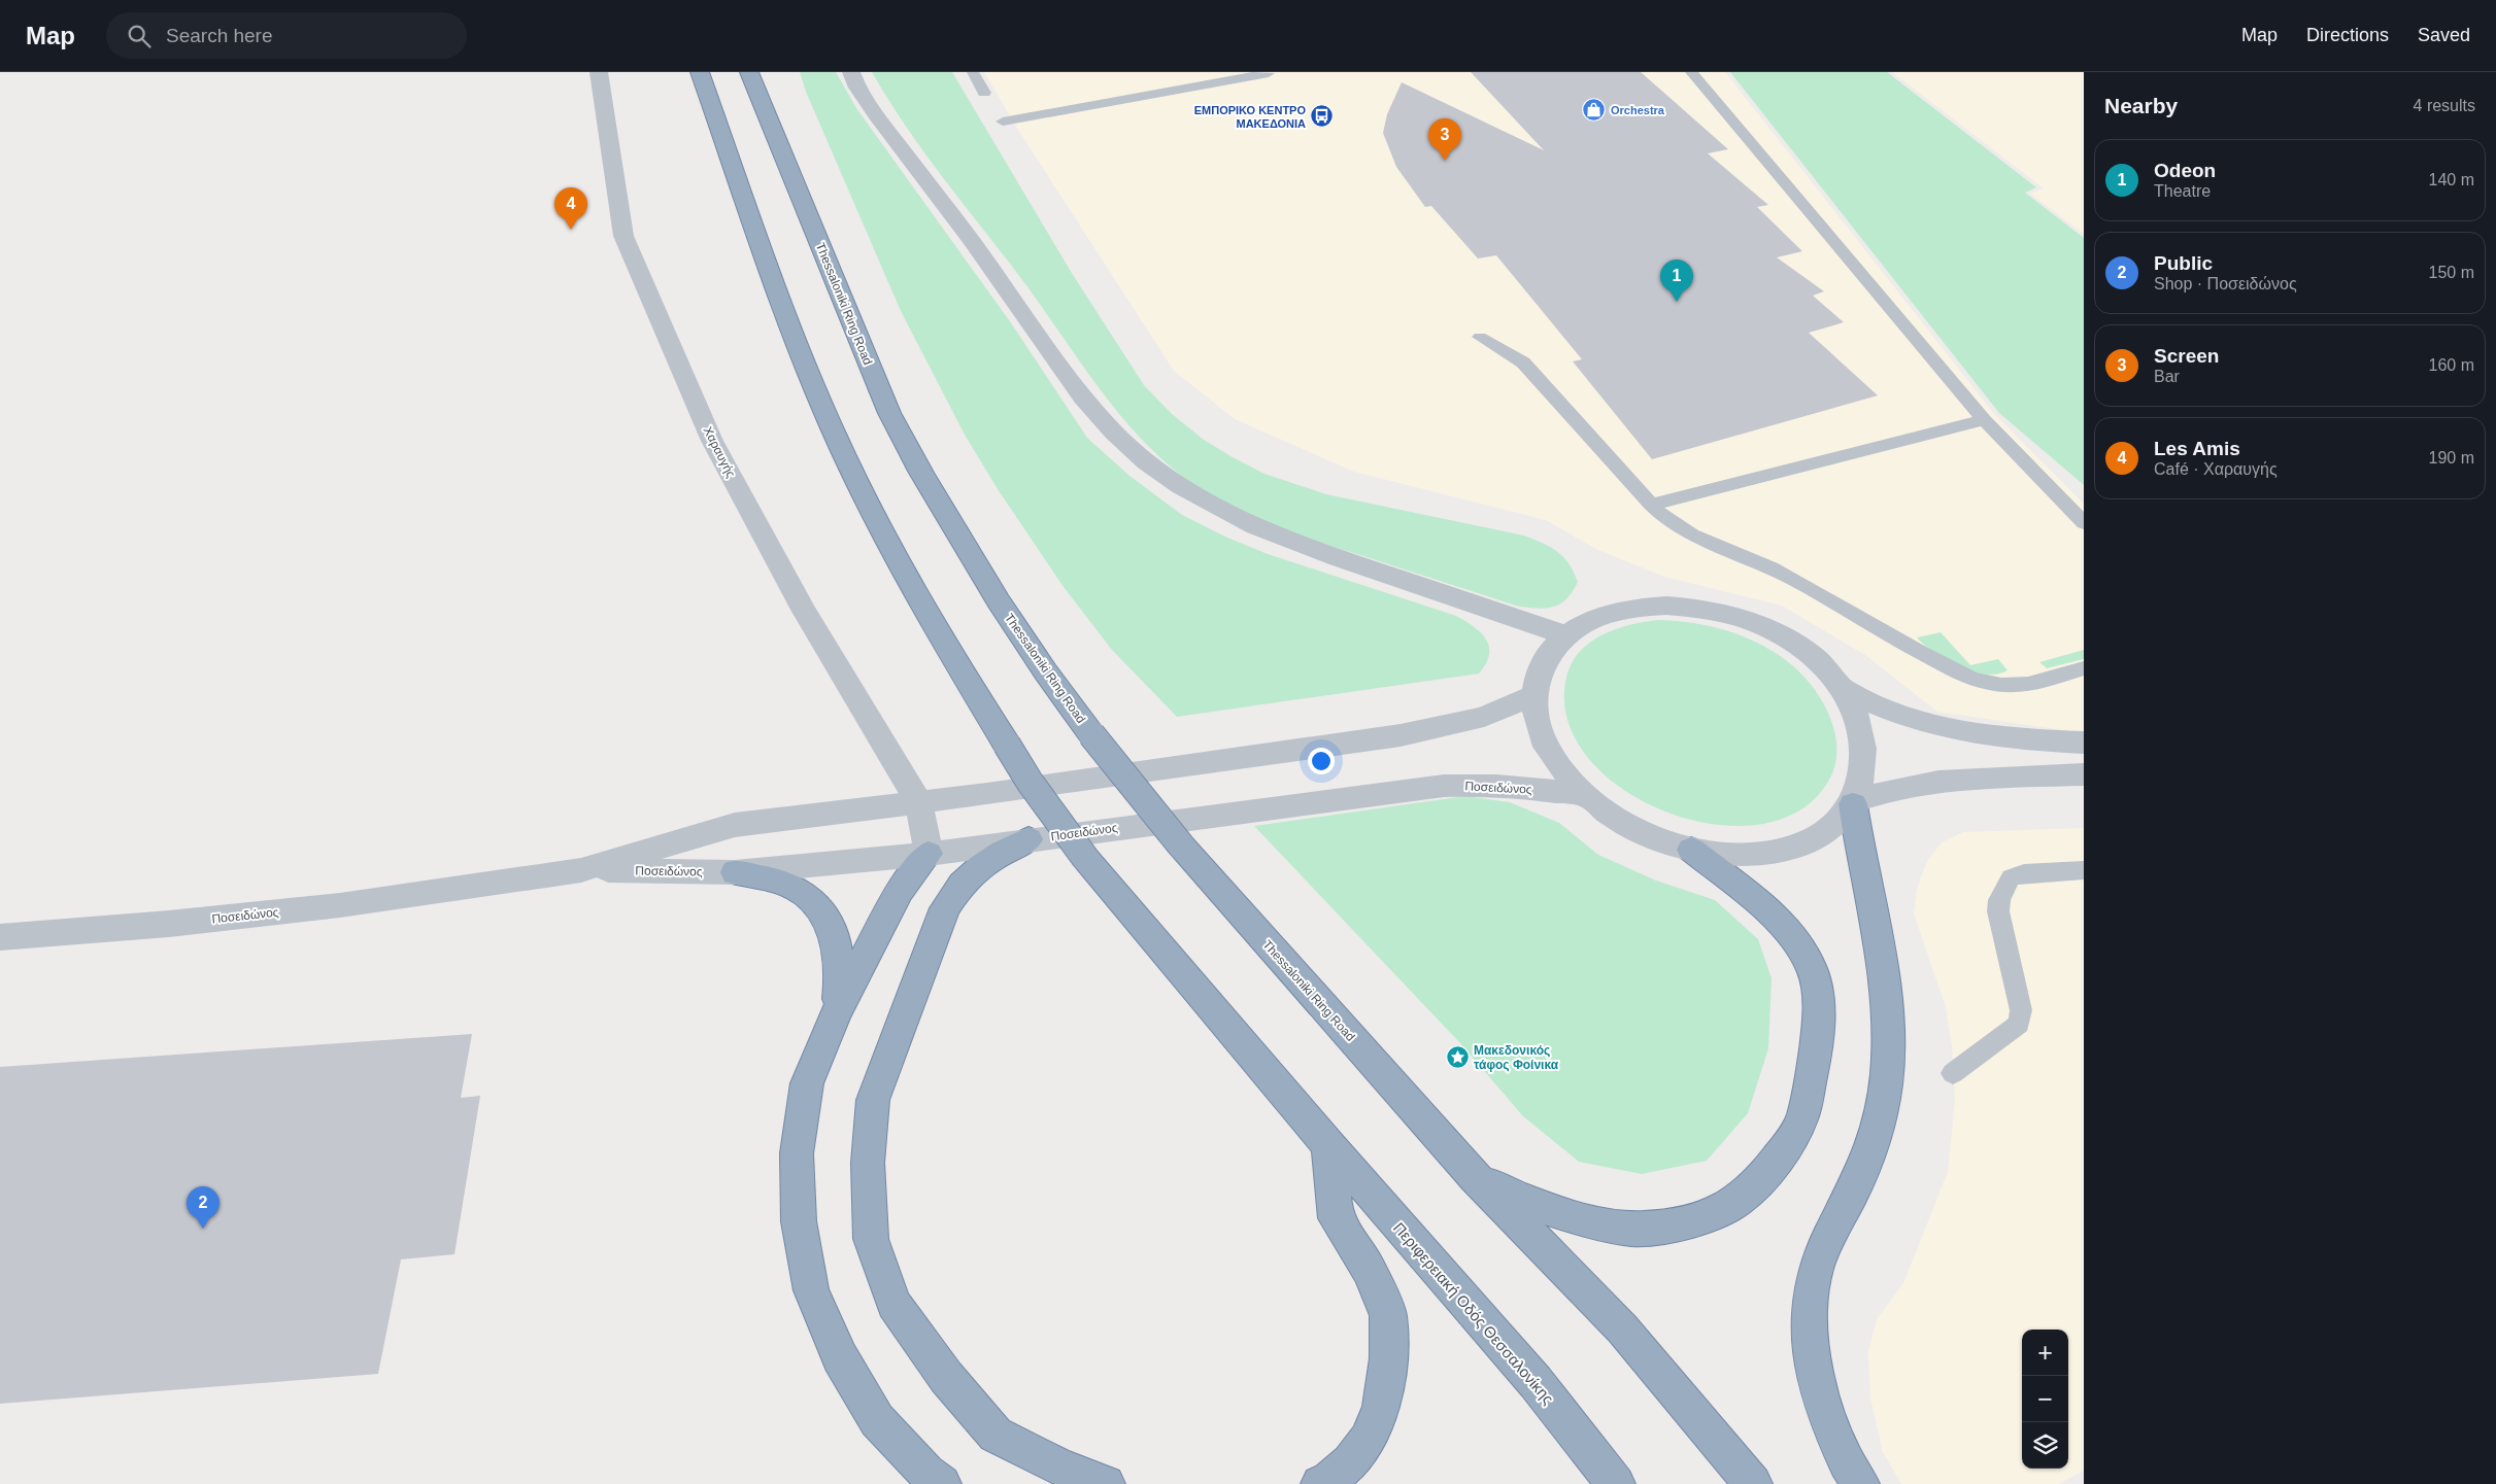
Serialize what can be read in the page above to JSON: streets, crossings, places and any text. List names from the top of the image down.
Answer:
{
  "streets": {
    "highway": ["Thessaloniki Ring Road", "Περιφερειακή Οδός Θεσσαλονίκης"],
    "street": ["Χαραυγής", "Ποσειδώνος"]
  },
  "crossings": [
    ["Χαραυγής", "Ποσειδώνος"]
  ],
  "places": {
    "shop": ["Orchestra"],
    "bus stop": ["ΕΜΠΟΡΙΚΟ ΚΕΝΤΡΟ ΜΑΚΕΔΟΝΙΑ"],
    "place": ["Μακεδονικός τάφος Φοίνικα"]
  },
  "page": {
    "header": "Map",
    "search": "Search here",
    "nav": ["Map", "Directions", "Saved"],
    "heading": ["Nearby", "4 results"],
    "pins": [
      "3",
      "4",
      "1",
      "2"
    ],
    "list": [
      {
        "mark": "1",
        "name": "Odeon",
        "note": "Theatre",
        "value": "140 m"
      },
      {
        "mark": "2",
        "name": "Public",
        "note": "Shop · Ποσειδώνος",
        "value": "150 m"
      },
      {
        "mark": "3",
        "name": "Screen",
        "note": "Bar",
        "value": "160 m"
      },
      {
        "mark": "4",
        "name": "Les Amis",
        "note": "Café · Χαραυγής",
        "value": "190 m"
      }
    ],
    "map_buttons": ["+", "−"]
  }
}
